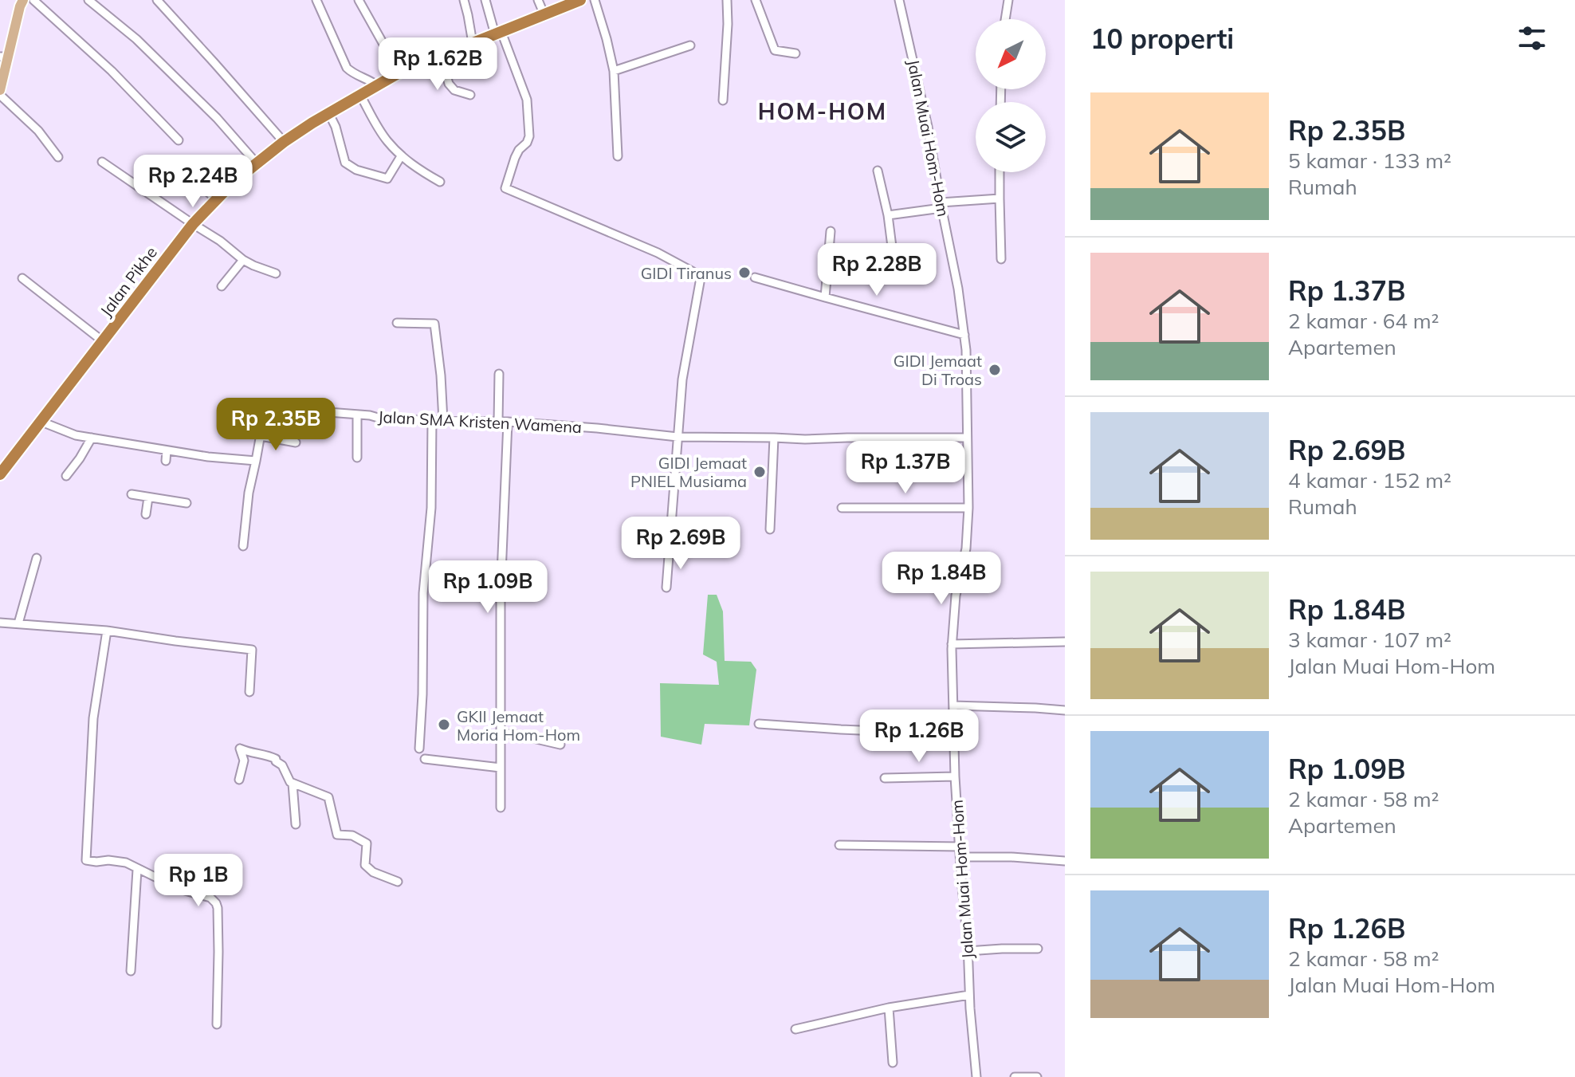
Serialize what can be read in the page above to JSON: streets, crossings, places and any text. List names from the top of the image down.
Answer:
{
  "streets": {
    "highway": ["Jalan Pikhe"],
    "street": ["Jalan Muai Hom-Hom", "Jalan SMA Kristen Wamena"]
  },
  "crossings": [
    ["Jalan Muai Hom-Hom", "Jalan SMA Kristen Wamena"]
  ],
  "districts": ["HOM-HOM"],
  "places": [
    "GIDI Tiranus",
    "GIDI Jemaat Di Troas",
    "GIDI Jemaat PNIEL Musiama",
    "GKII Jemaat Moria Hom-Hom"
  ],
  "north": "bottom left",
  "page": {
    "heading": "10 properti",
    "price": [
      "Rp 1.62B",
      "Rp 2.24B",
      "Rp 2.28B",
      "Rp 2.35B",
      "Rp 1.37B",
      "Rp 2.69B",
      "Rp 1.84B",
      "Rp 1.09B",
      "Rp 1.26B",
      "Rp 1B"
    ],
    "list": [
      {
        "name": "Rp 2.35B",
        "note": "5 kamar · 133 m² · Rumah"
      },
      {
        "name": "Rp 1.37B",
        "note": "2 kamar · 64 m² · Apartemen"
      },
      {
        "name": "Rp 2.69B",
        "note": "4 kamar · 152 m² · Rumah"
      },
      {
        "name": "Rp 1.84B",
        "note": "3 kamar · 107 m² · Jalan Muai Hom-Hom"
      },
      {
        "name": "Rp 1.09B",
        "note": "2 kamar · 58 m² · Apartemen"
      },
      {
        "name": "Rp 1.26B",
        "note": "2 kamar · 58 m² · Jalan Muai Hom-Hom"
      }
    ]
  }
}
